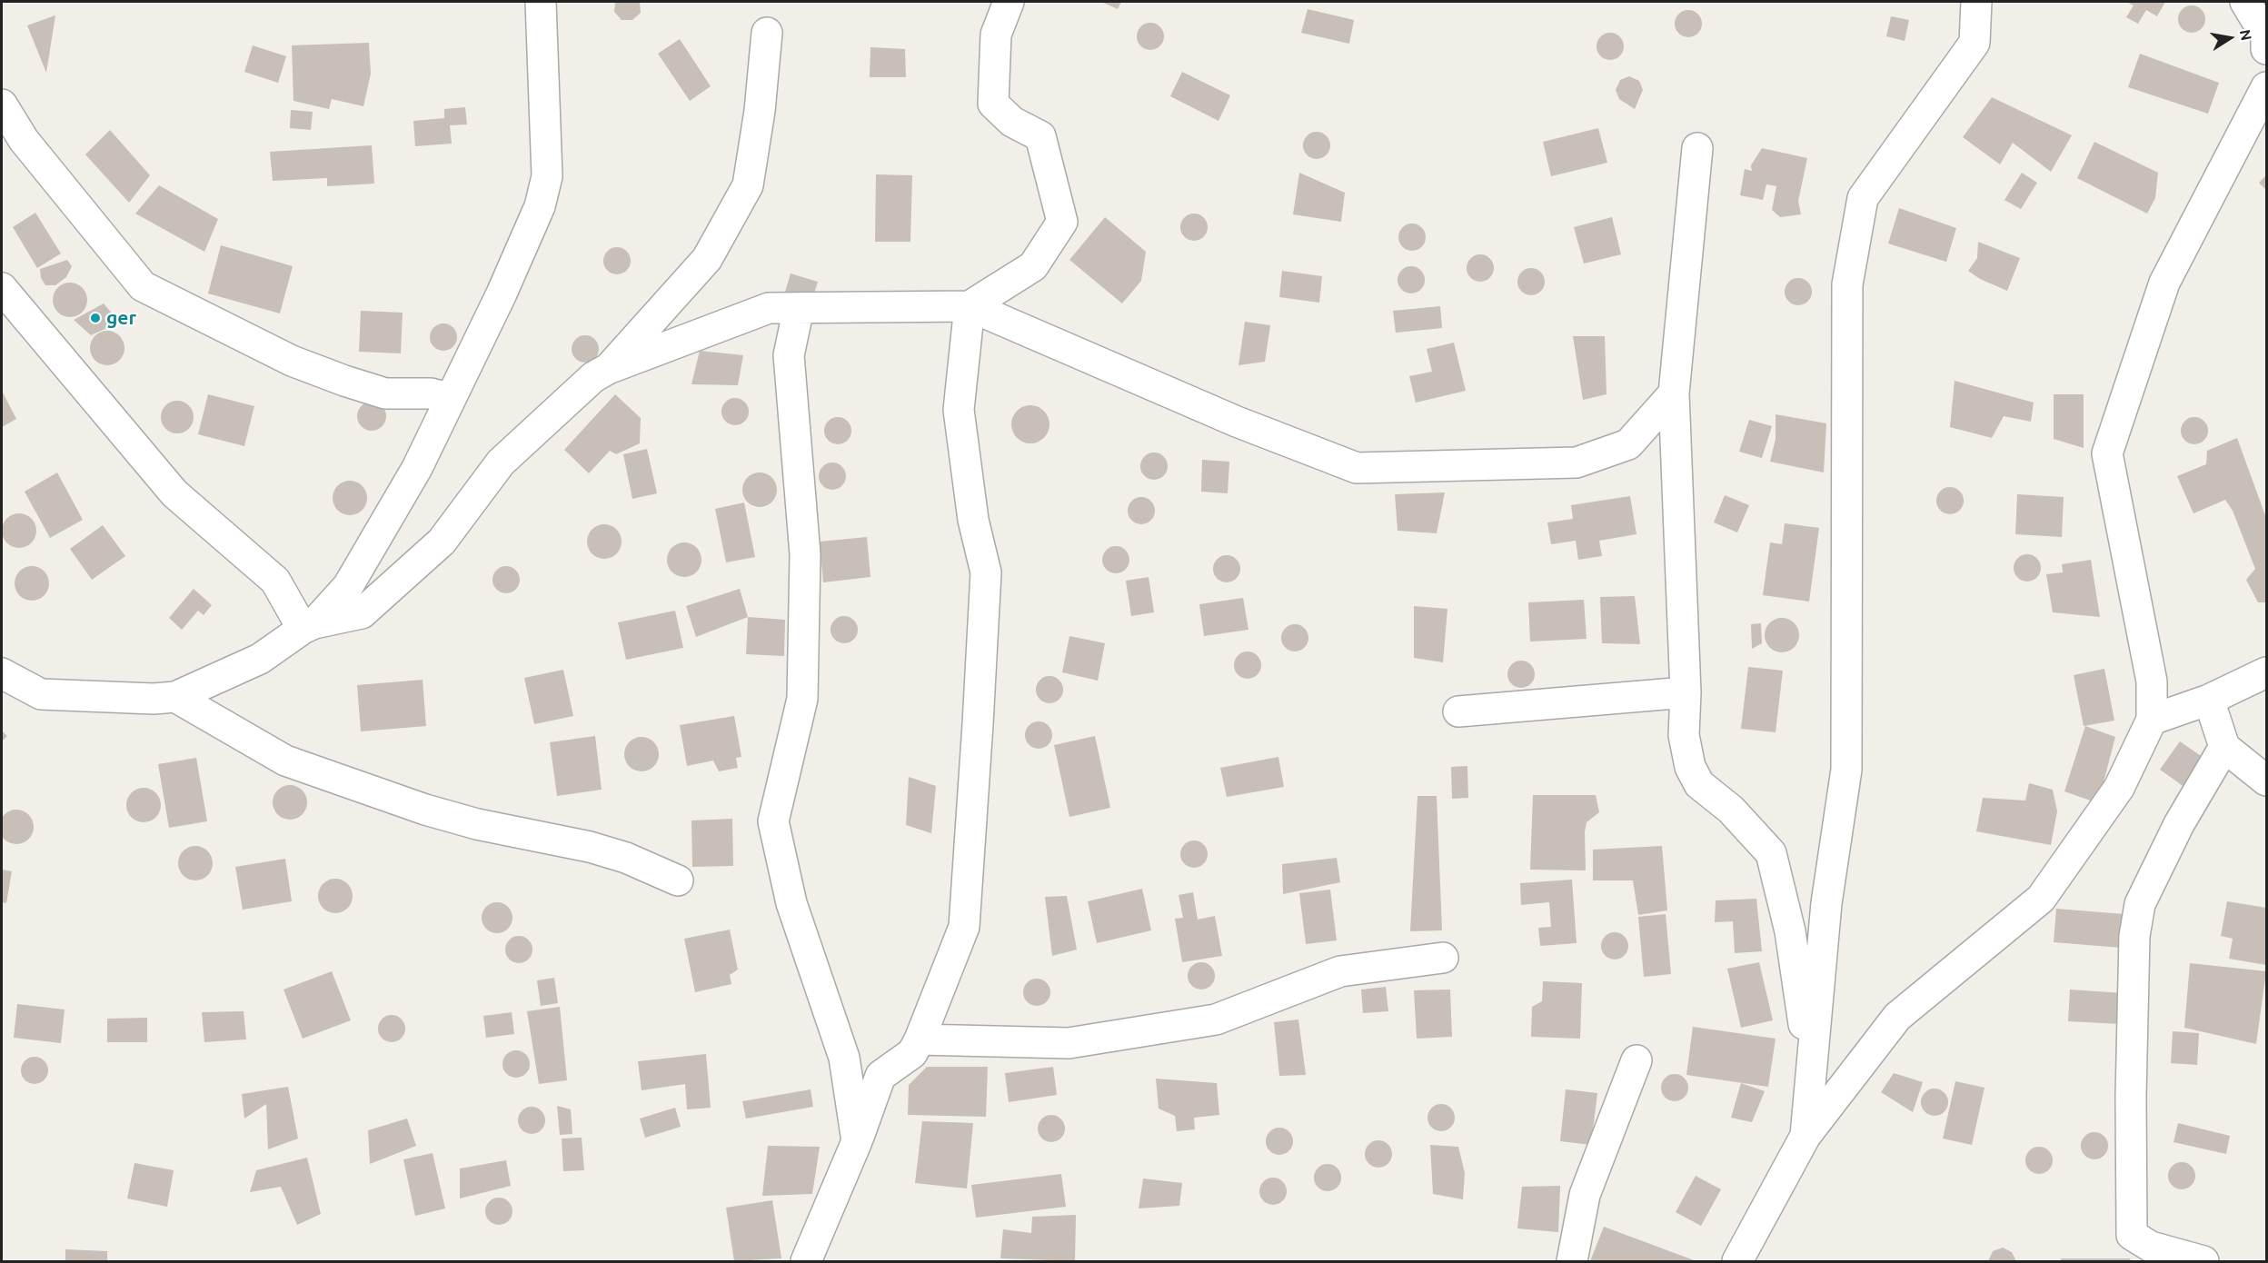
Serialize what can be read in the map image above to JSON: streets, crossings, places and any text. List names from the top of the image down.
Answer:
{
  "places": ["ger"],
  "north": "right"
}
